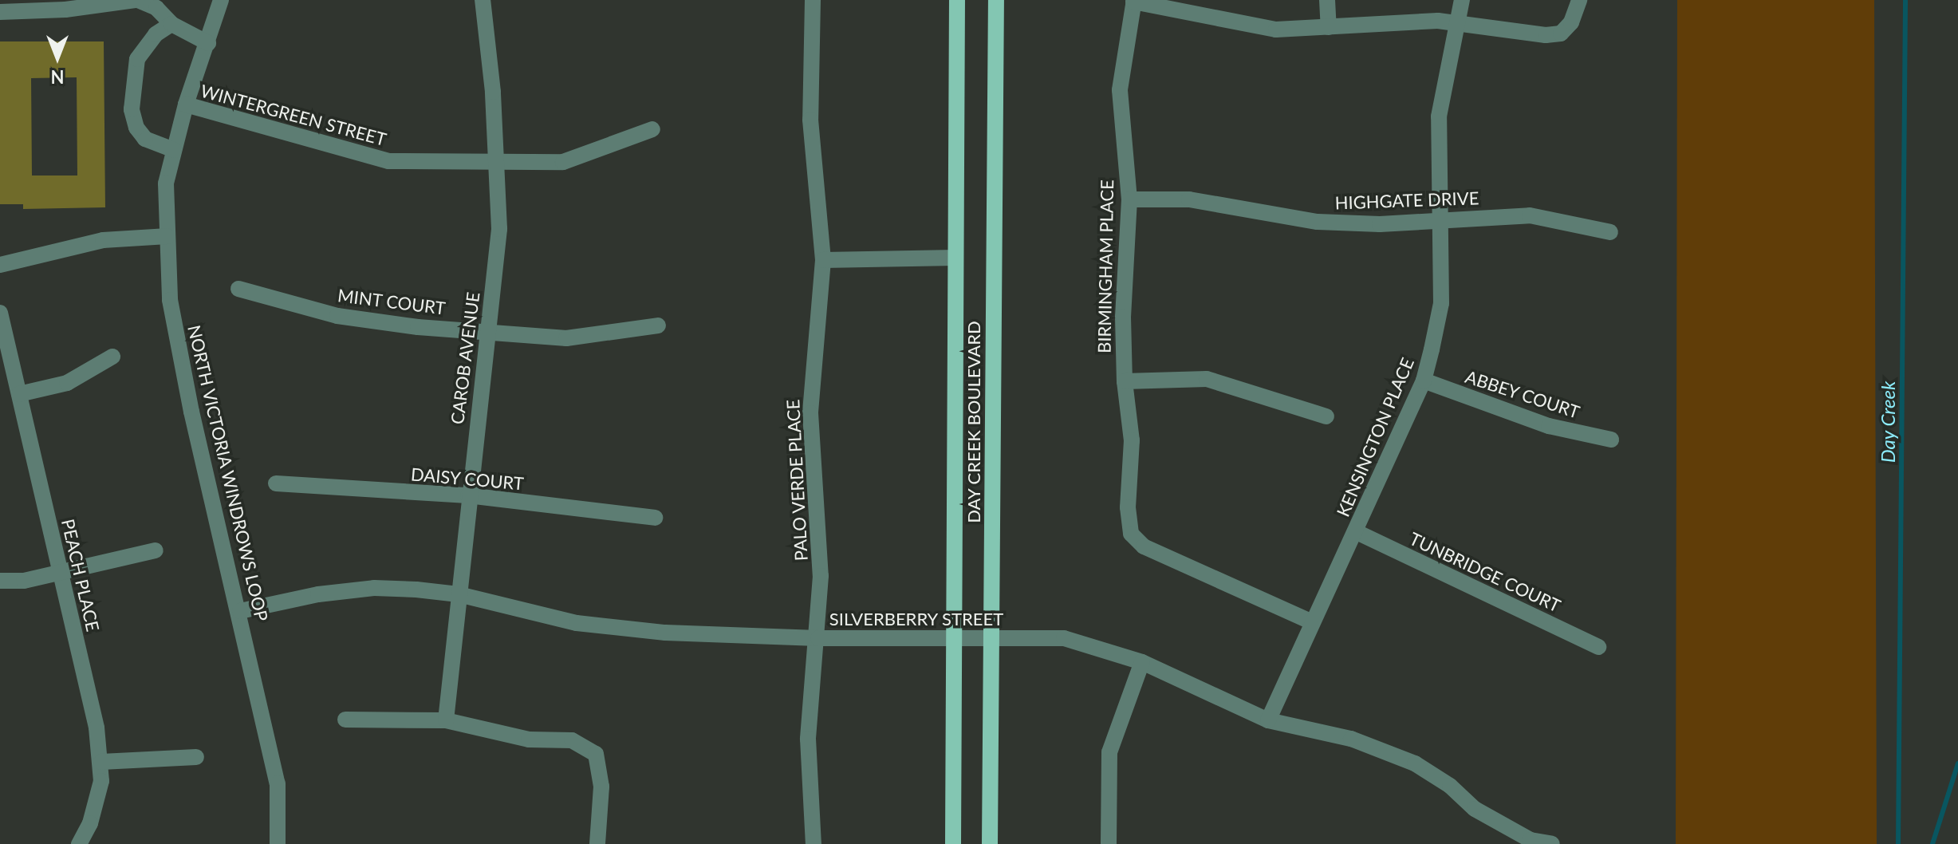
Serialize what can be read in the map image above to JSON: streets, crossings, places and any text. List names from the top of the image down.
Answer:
{
  "streets": {
    "main road": ["DAY CREEK BOULEVARD"],
    "street": [
      "WINTERGREEN STREET",
      "HIGHGATE DRIVE",
      "BIRMINGHAM PLACE",
      "MINT COURT",
      "CAROB AVENUE",
      "ABBEY COURT",
      "KENSINGTON PLACE",
      "NORTH VICTORIA WINDROWS LOOP",
      "DAISY COURT",
      "PALO VERDE PLACE",
      "TUNBRIDGE COURT",
      "PEACH PLACE",
      "SILVERBERRY STREET"
    ]
  },
  "crossings": [
    ["WINTERGREEN STREET", "CAROB AVENUE"],
    ["WINTERGREEN STREET", "NORTH VICTORIA WINDROWS LOOP"],
    ["HIGHGATE DRIVE", "BIRMINGHAM PLACE"],
    ["HIGHGATE DRIVE", "KENSINGTON PLACE"],
    ["BIRMINGHAM PLACE", "KENSINGTON PLACE"],
    ["MINT COURT", "CAROB AVENUE"],
    ["CAROB AVENUE", "DAISY COURT"],
    ["CAROB AVENUE", "SILVERBERRY STREET"],
    ["ABBEY COURT", "KENSINGTON PLACE"],
    ["DAY CREEK BOULEVARD", "SILVERBERRY STREET"],
    ["KENSINGTON PLACE", "TUNBRIDGE COURT"],
    ["KENSINGTON PLACE", "SILVERBERRY STREET"],
    ["NORTH VICTORIA WINDROWS LOOP", "SILVERBERRY STREET"],
    ["PALO VERDE PLACE", "SILVERBERRY STREET"]
  ],
  "water": ["Day Creek"],
  "north": "bottom"
}
